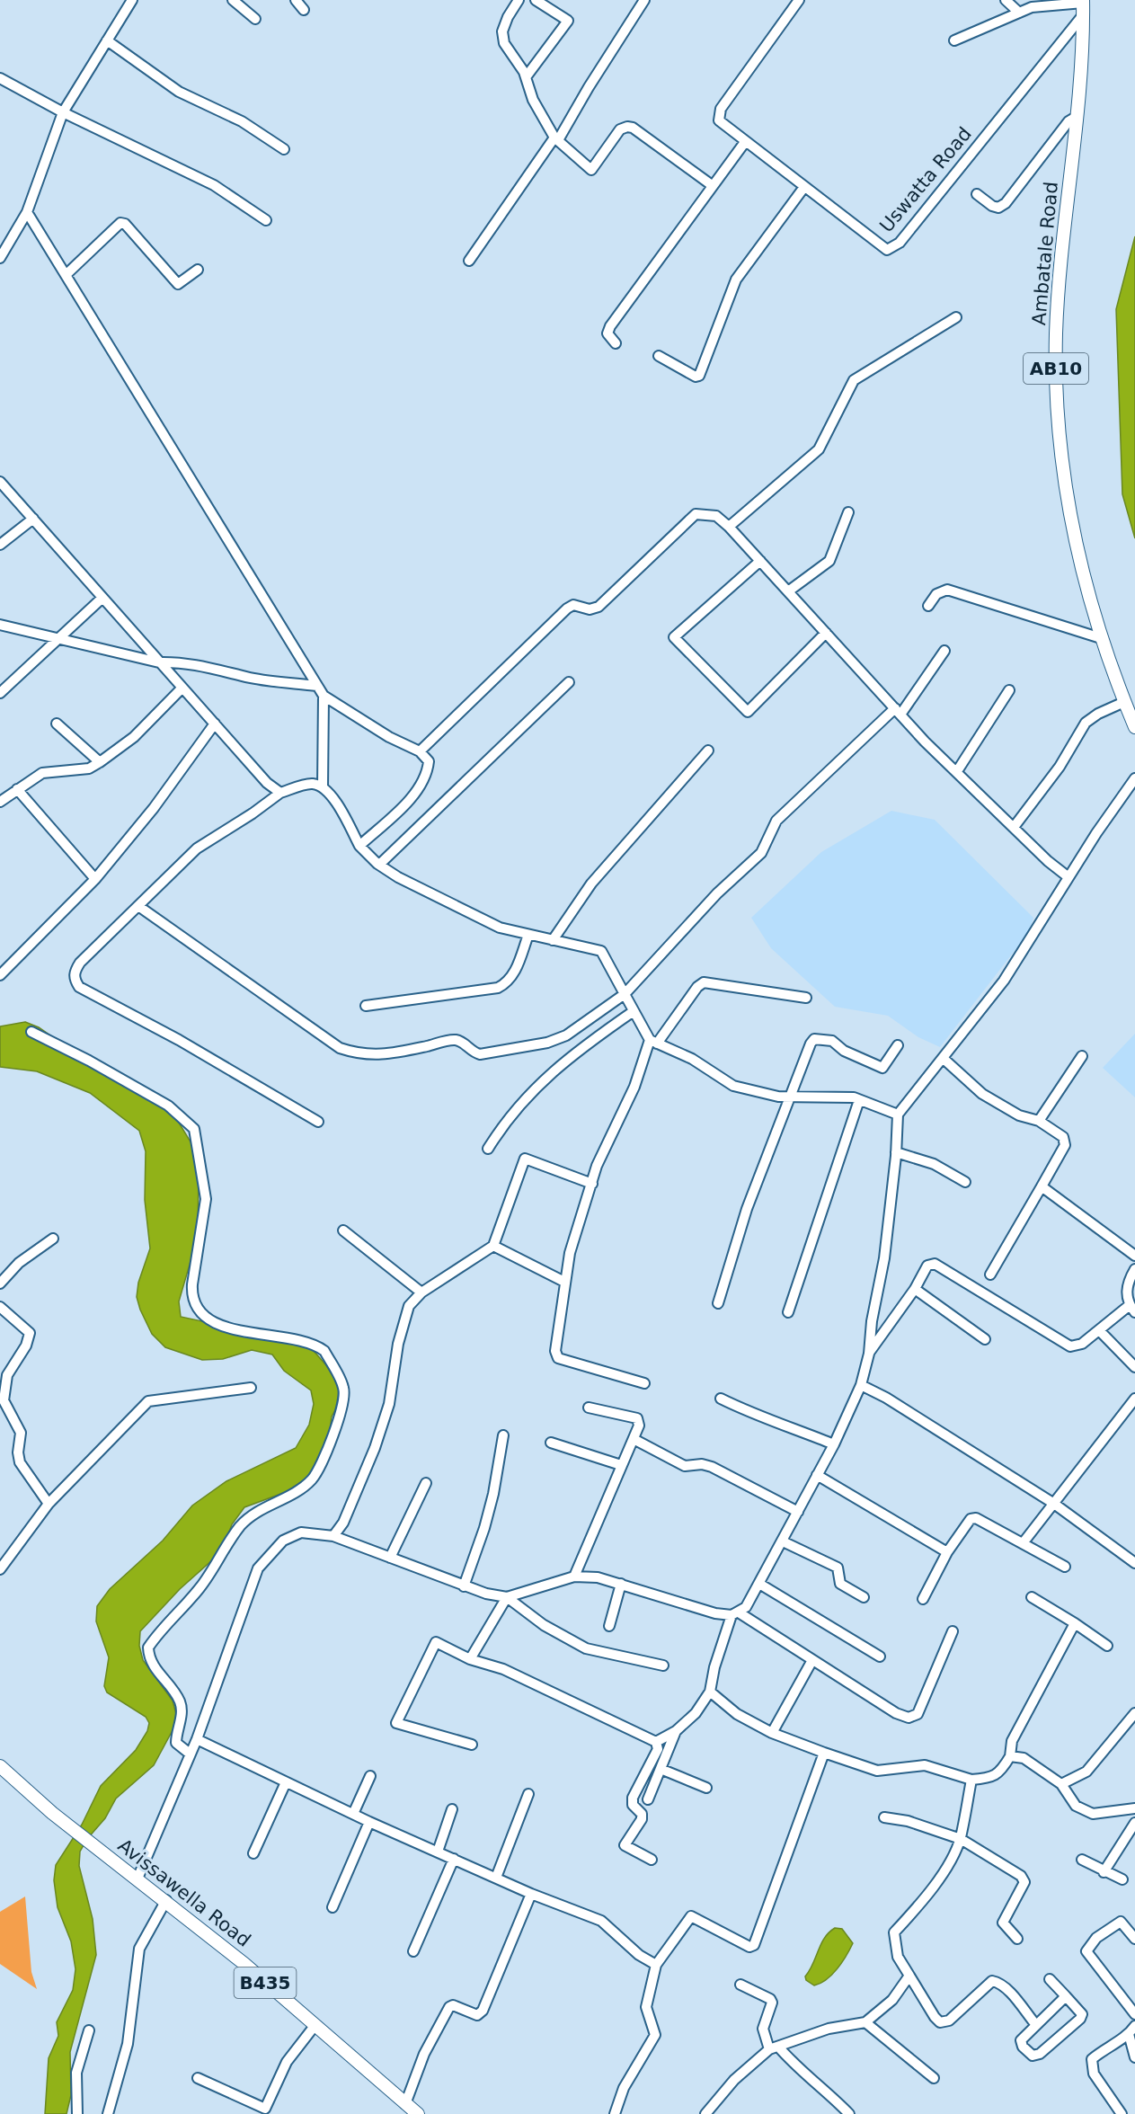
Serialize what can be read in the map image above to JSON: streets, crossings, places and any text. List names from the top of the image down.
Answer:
{
  "streets": {
    "main road": [
      "Ambatale Road",
      "AB10",
      "Avissawella Road",
      "B435"
    ],
    "street": ["Uswatta Road"]
  },
  "crossings": [
    ["Uswatta Road", "Ambatale Road"]
  ]
}
